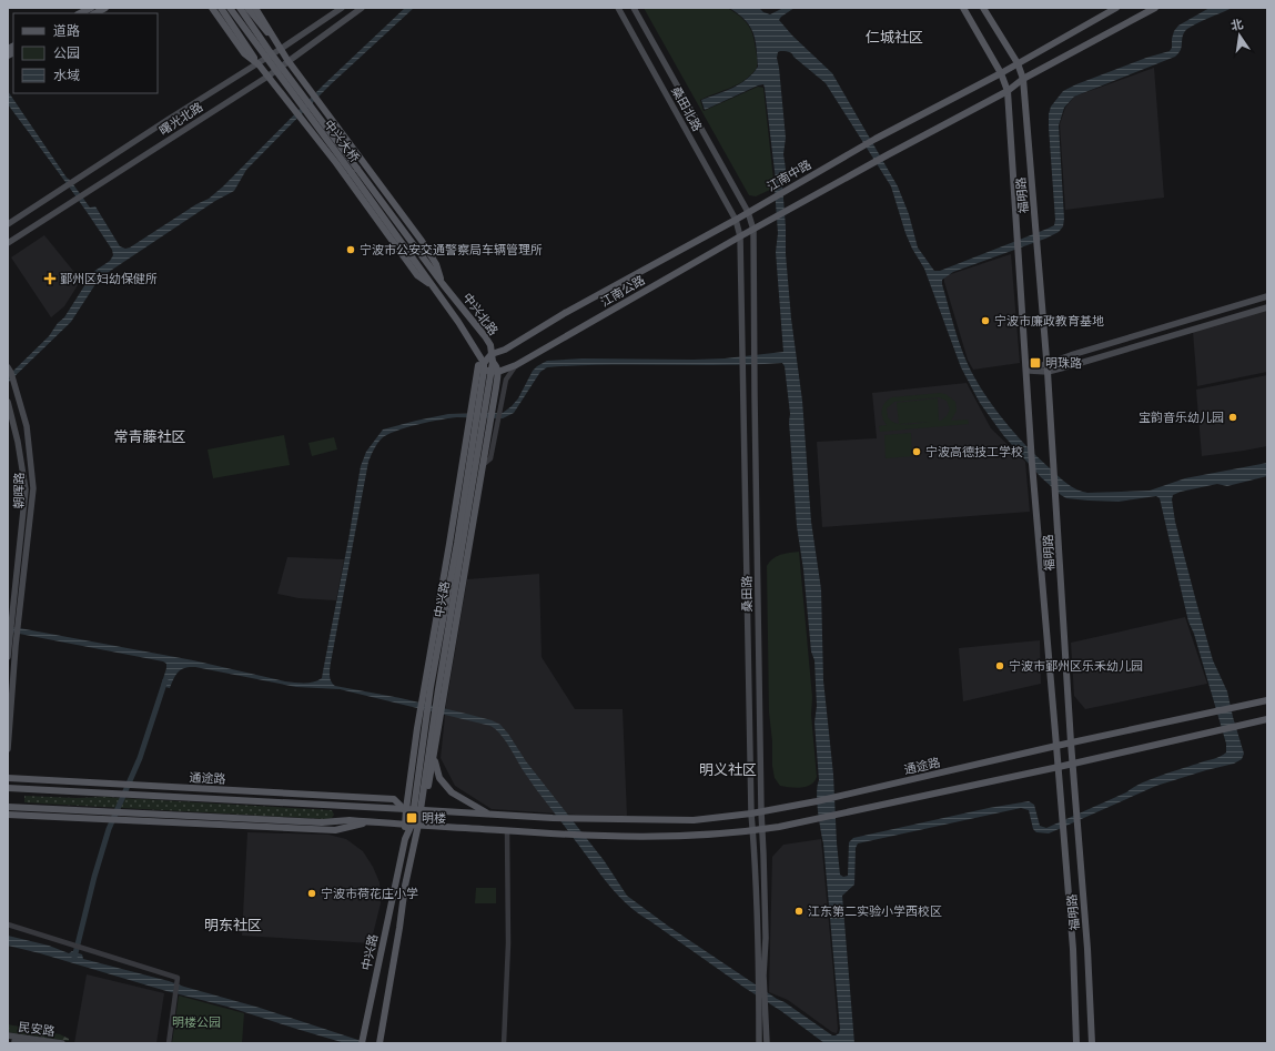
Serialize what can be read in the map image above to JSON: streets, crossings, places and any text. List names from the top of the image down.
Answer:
{
  "streets": {
    "main road": [
      "桑田北路",
      "曙光北路",
      "中兴大桥",
      "江南中路",
      "福明路",
      "江南公路",
      "中兴北路",
      "朝晖路",
      "桑田路",
      "中兴路",
      "通途路",
      "民安路"
    ]
  },
  "crossings": [
    ["桑田北路", "江南中路"],
    ["桑田北路", "桑田路"],
    ["中兴大桥", "中兴北路"],
    ["江南中路", "福明路"],
    ["江南中路", "江南公路"],
    ["江南中路", "中兴北路"],
    ["江南中路", "桑田路"],
    ["江南中路", "中兴路"],
    ["福明路", "江南公路"],
    ["福明路", "通途路"],
    ["江南公路", "桑田路"],
    ["江南公路", "中兴路"],
    ["中兴北路", "中兴路"],
    ["桑田路", "通途路"],
    ["中兴路", "通途路"]
  ],
  "districts": [
    "仁城社区",
    "常青藤社区",
    "明义社区",
    "明东社区"
  ],
  "parks": ["明楼公园"],
  "places": {
    "other": [
      "宁波市公安交通警察局车辆管理所",
      "宁波市廉政教育基地",
      "宝韵音乐幼儿园",
      "宁波高德技工学校",
      "宁波市鄞州区乐禾幼儿园",
      "宁波市荷花庄小学",
      "江东第二实验小学西校区"
    ],
    "health": ["鄞州区妇幼保健所"],
    "transit": ["明珠路", "明楼"]
  },
  "legend": ["道路", "公园", "水域"],
  "north": "top"
}
